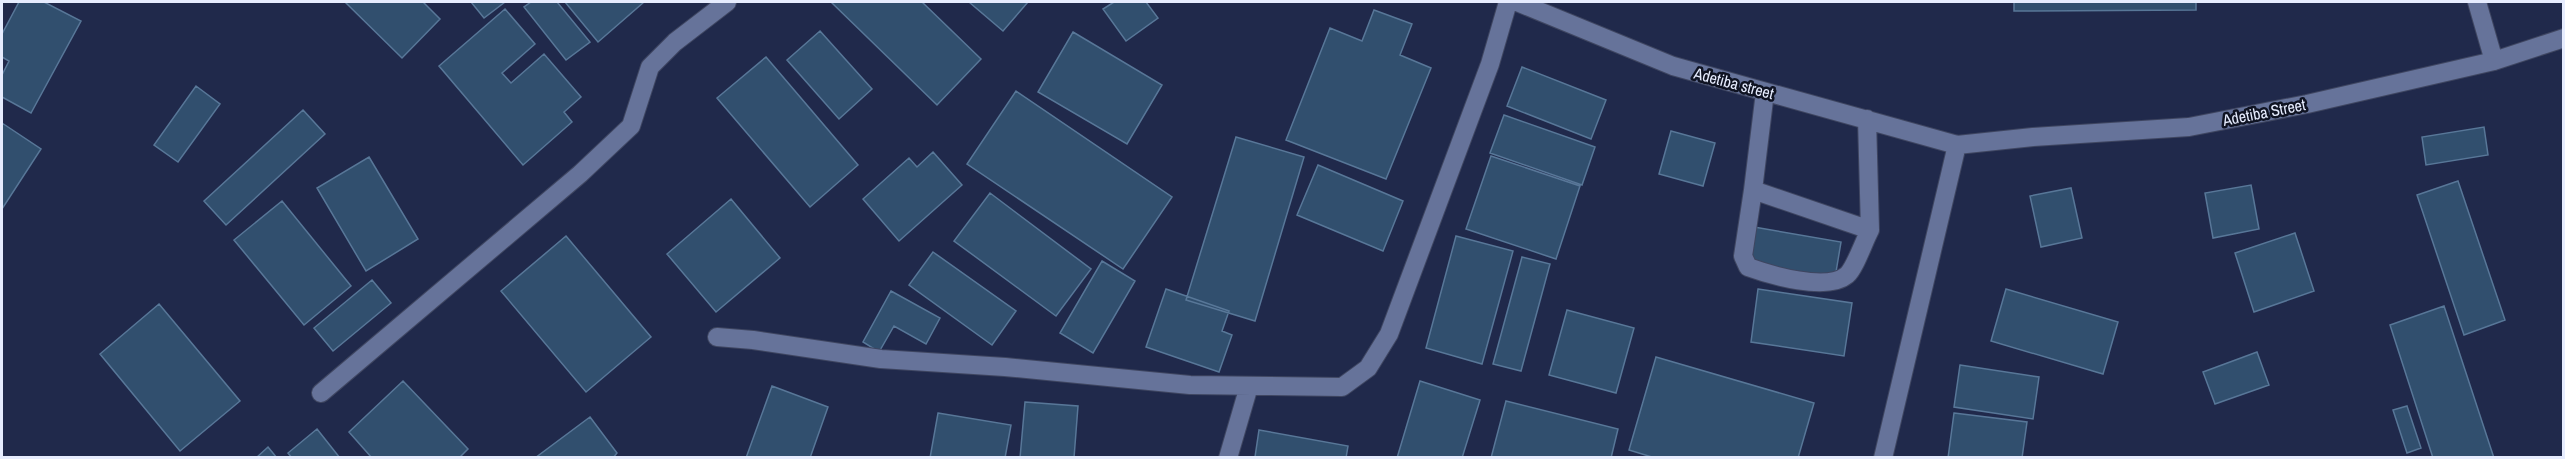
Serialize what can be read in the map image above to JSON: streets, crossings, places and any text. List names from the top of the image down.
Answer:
{
  "streets": {
    "street": ["Adetiba street", "Adetiba Street"]
  },
  "crossings": [
    ["Adetiba street", "Adetiba Street"]
  ]
}
